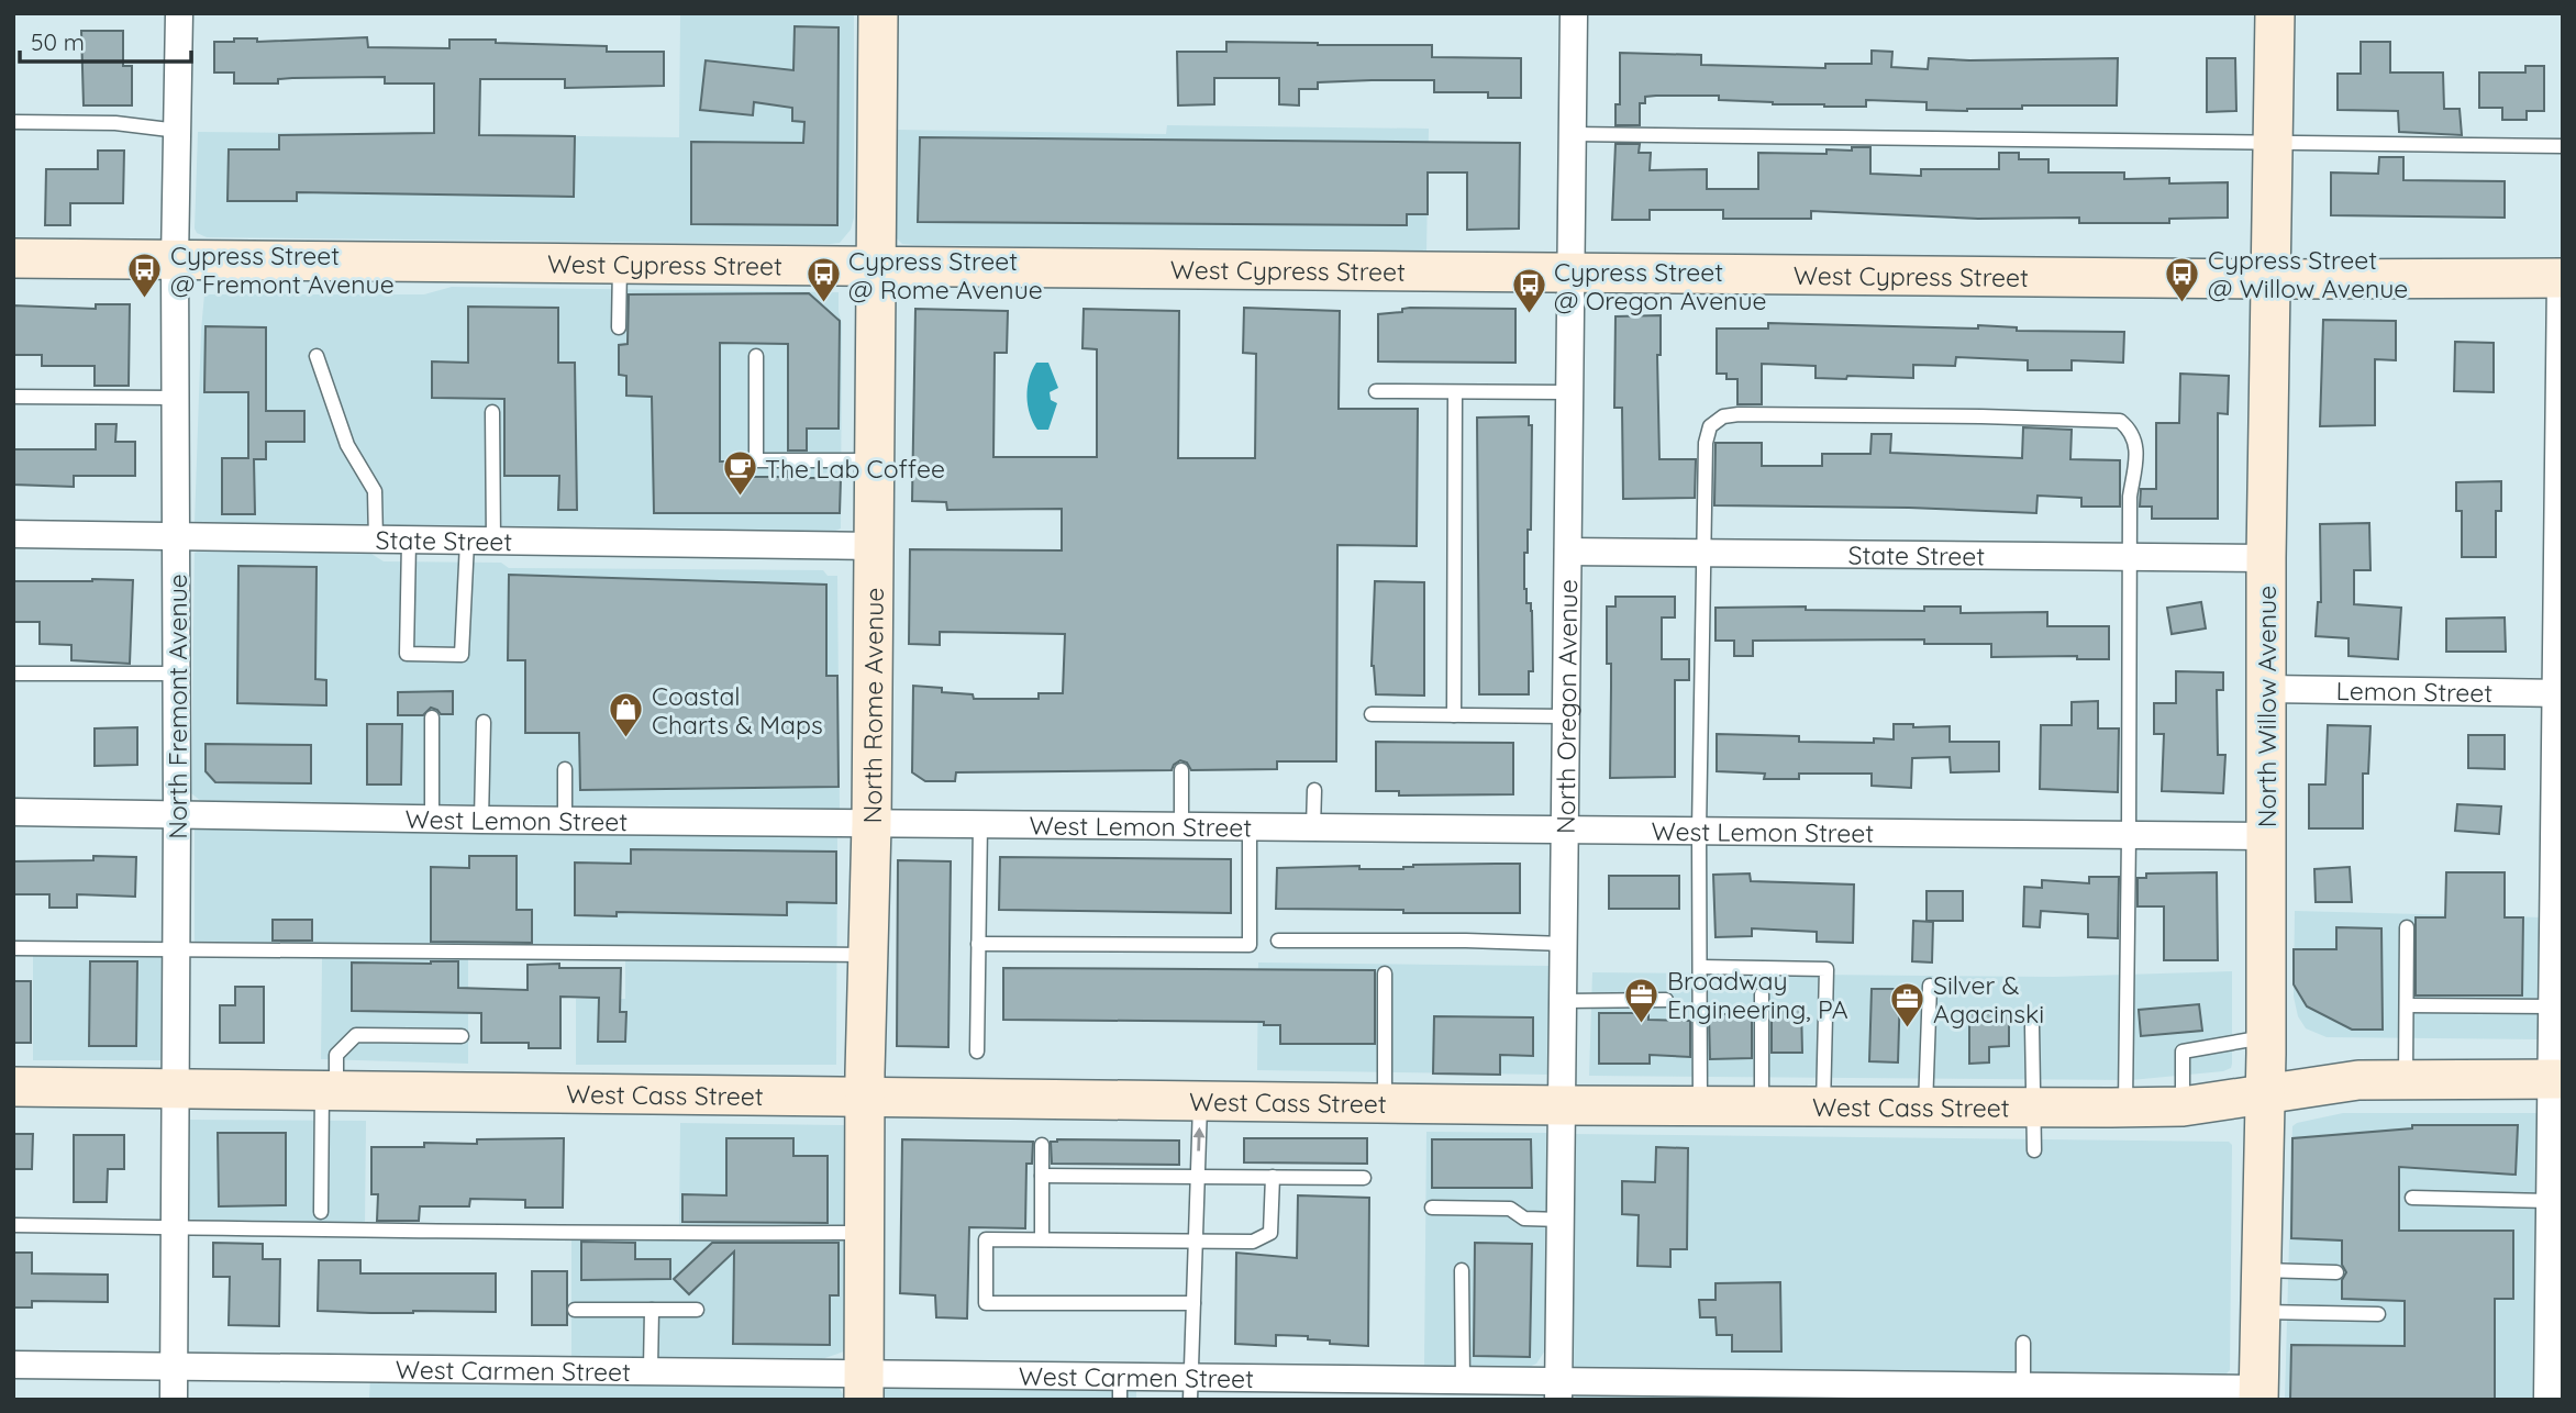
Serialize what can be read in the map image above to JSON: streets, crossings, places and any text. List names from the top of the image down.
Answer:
{
  "streets": {
    "street": [
      "West Cypress Street",
      "State Street",
      "Lemon Street",
      "North Fremont Avenue",
      "North Rome Avenue",
      "North Oregon Avenue",
      "North Willow Avenue",
      "West Lemon Street",
      "West Cass Street",
      "West Carmen Street"
    ]
  },
  "crossings": [
    ["West Cypress Street", "North Fremont Avenue"],
    ["West Cypress Street", "North Rome Avenue"],
    ["West Cypress Street", "North Oregon Avenue"],
    ["West Cypress Street", "North Willow Avenue"],
    ["State Street", "North Fremont Avenue"],
    ["State Street", "North Rome Avenue"],
    ["State Street", "North Oregon Avenue"],
    ["State Street", "North Willow Avenue"],
    ["Lemon Street", "North Willow Avenue"],
    ["North Fremont Avenue", "West Lemon Street"],
    ["North Fremont Avenue", "West Cass Street"],
    ["North Fremont Avenue", "West Carmen Street"],
    ["North Rome Avenue", "West Lemon Street"],
    ["North Rome Avenue", "West Cass Street"],
    ["North Rome Avenue", "West Carmen Street"],
    ["North Oregon Avenue", "West Lemon Street"],
    ["North Oregon Avenue", "West Cass Street"],
    ["North Oregon Avenue", "West Carmen Street"],
    ["North Willow Avenue", "West Lemon Street"],
    ["North Willow Avenue", "West Cass Street"],
    ["North Willow Avenue", "West Carmen Street"]
  ],
  "places": {
    "bus stop": [
      "Cypress Street @ Fremont Avenue",
      "Cypress Street @ Willow Avenue",
      "Cypress Street @ Rome Avenue",
      "Cypress Street @ Oregon Avenue"
    ],
    "cafe": ["The Lab Coffee"],
    "shop": ["Coastal Charts & Maps"],
    "office": ["Broadway Engineering, PA", "Silver & Agacinski"]
  },
  "scale_bar": "50 m"
}
